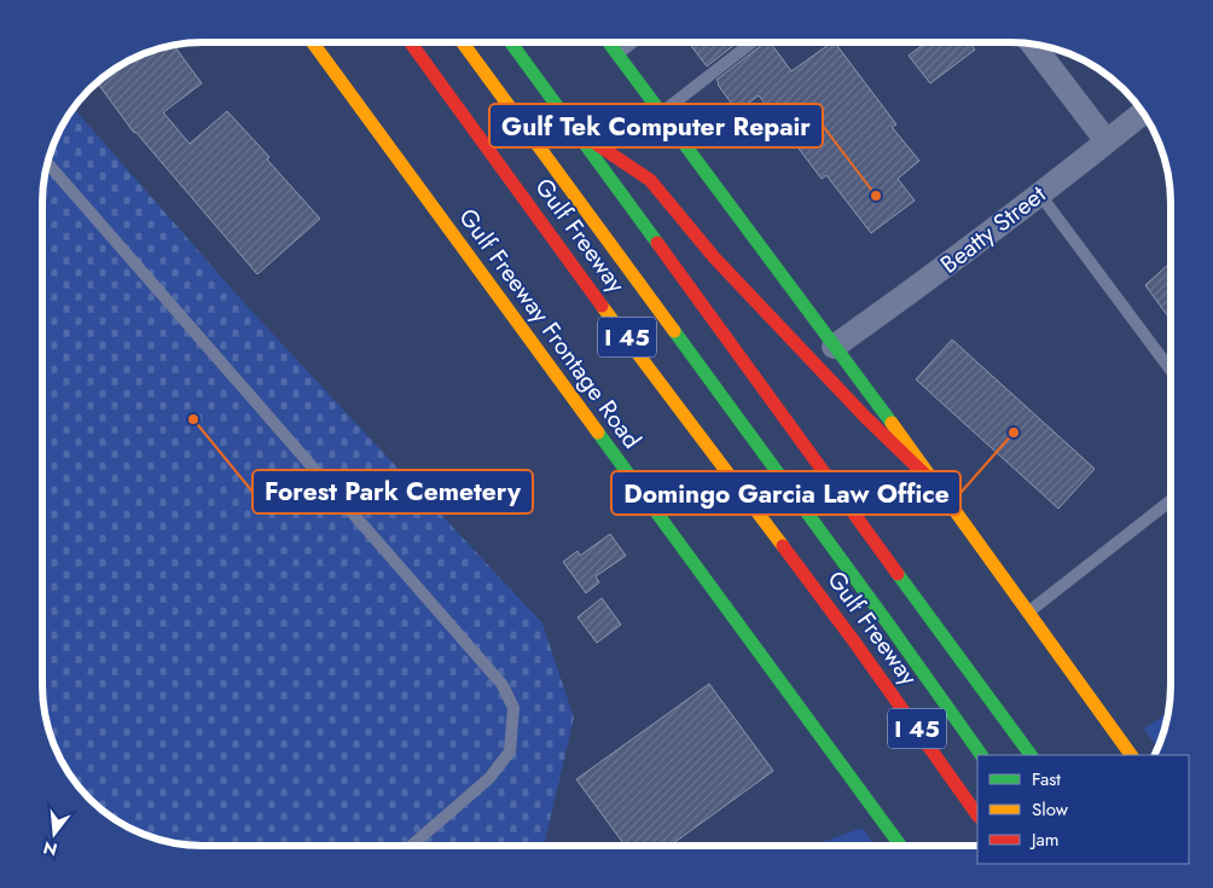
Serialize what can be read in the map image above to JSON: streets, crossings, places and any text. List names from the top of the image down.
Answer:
{
  "streets": {
    "main road": ["Gulf Freeway", "Gulf Freeway Frontage Road", "I 45"],
    "street": ["Beatty Street"]
  },
  "places": ["Gulf Tek Computer Repair", "Forest Park Cemetery", "Domingo Garcia Law Office"],
  "legend": ["Fast", "Slow", "Jam"],
  "north": "bottom"
}
